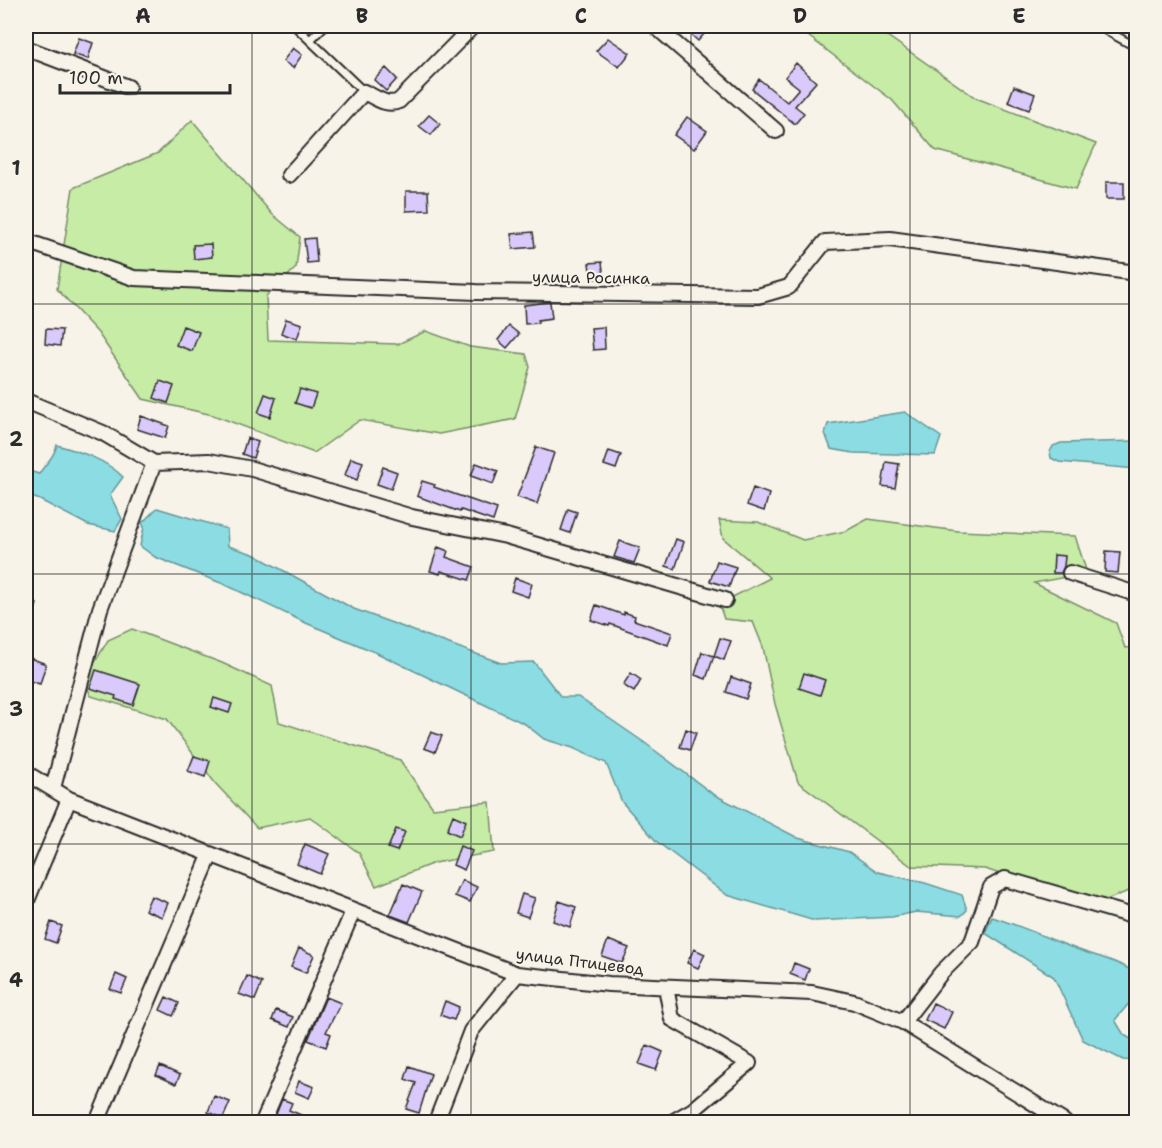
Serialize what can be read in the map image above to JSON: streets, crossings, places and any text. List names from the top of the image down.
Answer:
{
  "streets": {
    "street": ["улица Росинка", "улица Птицевод"]
  },
  "scale_bar": "100 m",
  "grid": {
    "columns": [
      "A",
      "B",
      "C",
      "D",
      "E"
    ],
    "rows": [
      "1",
      "2",
      "3",
      "4"
    ]
  }
}
